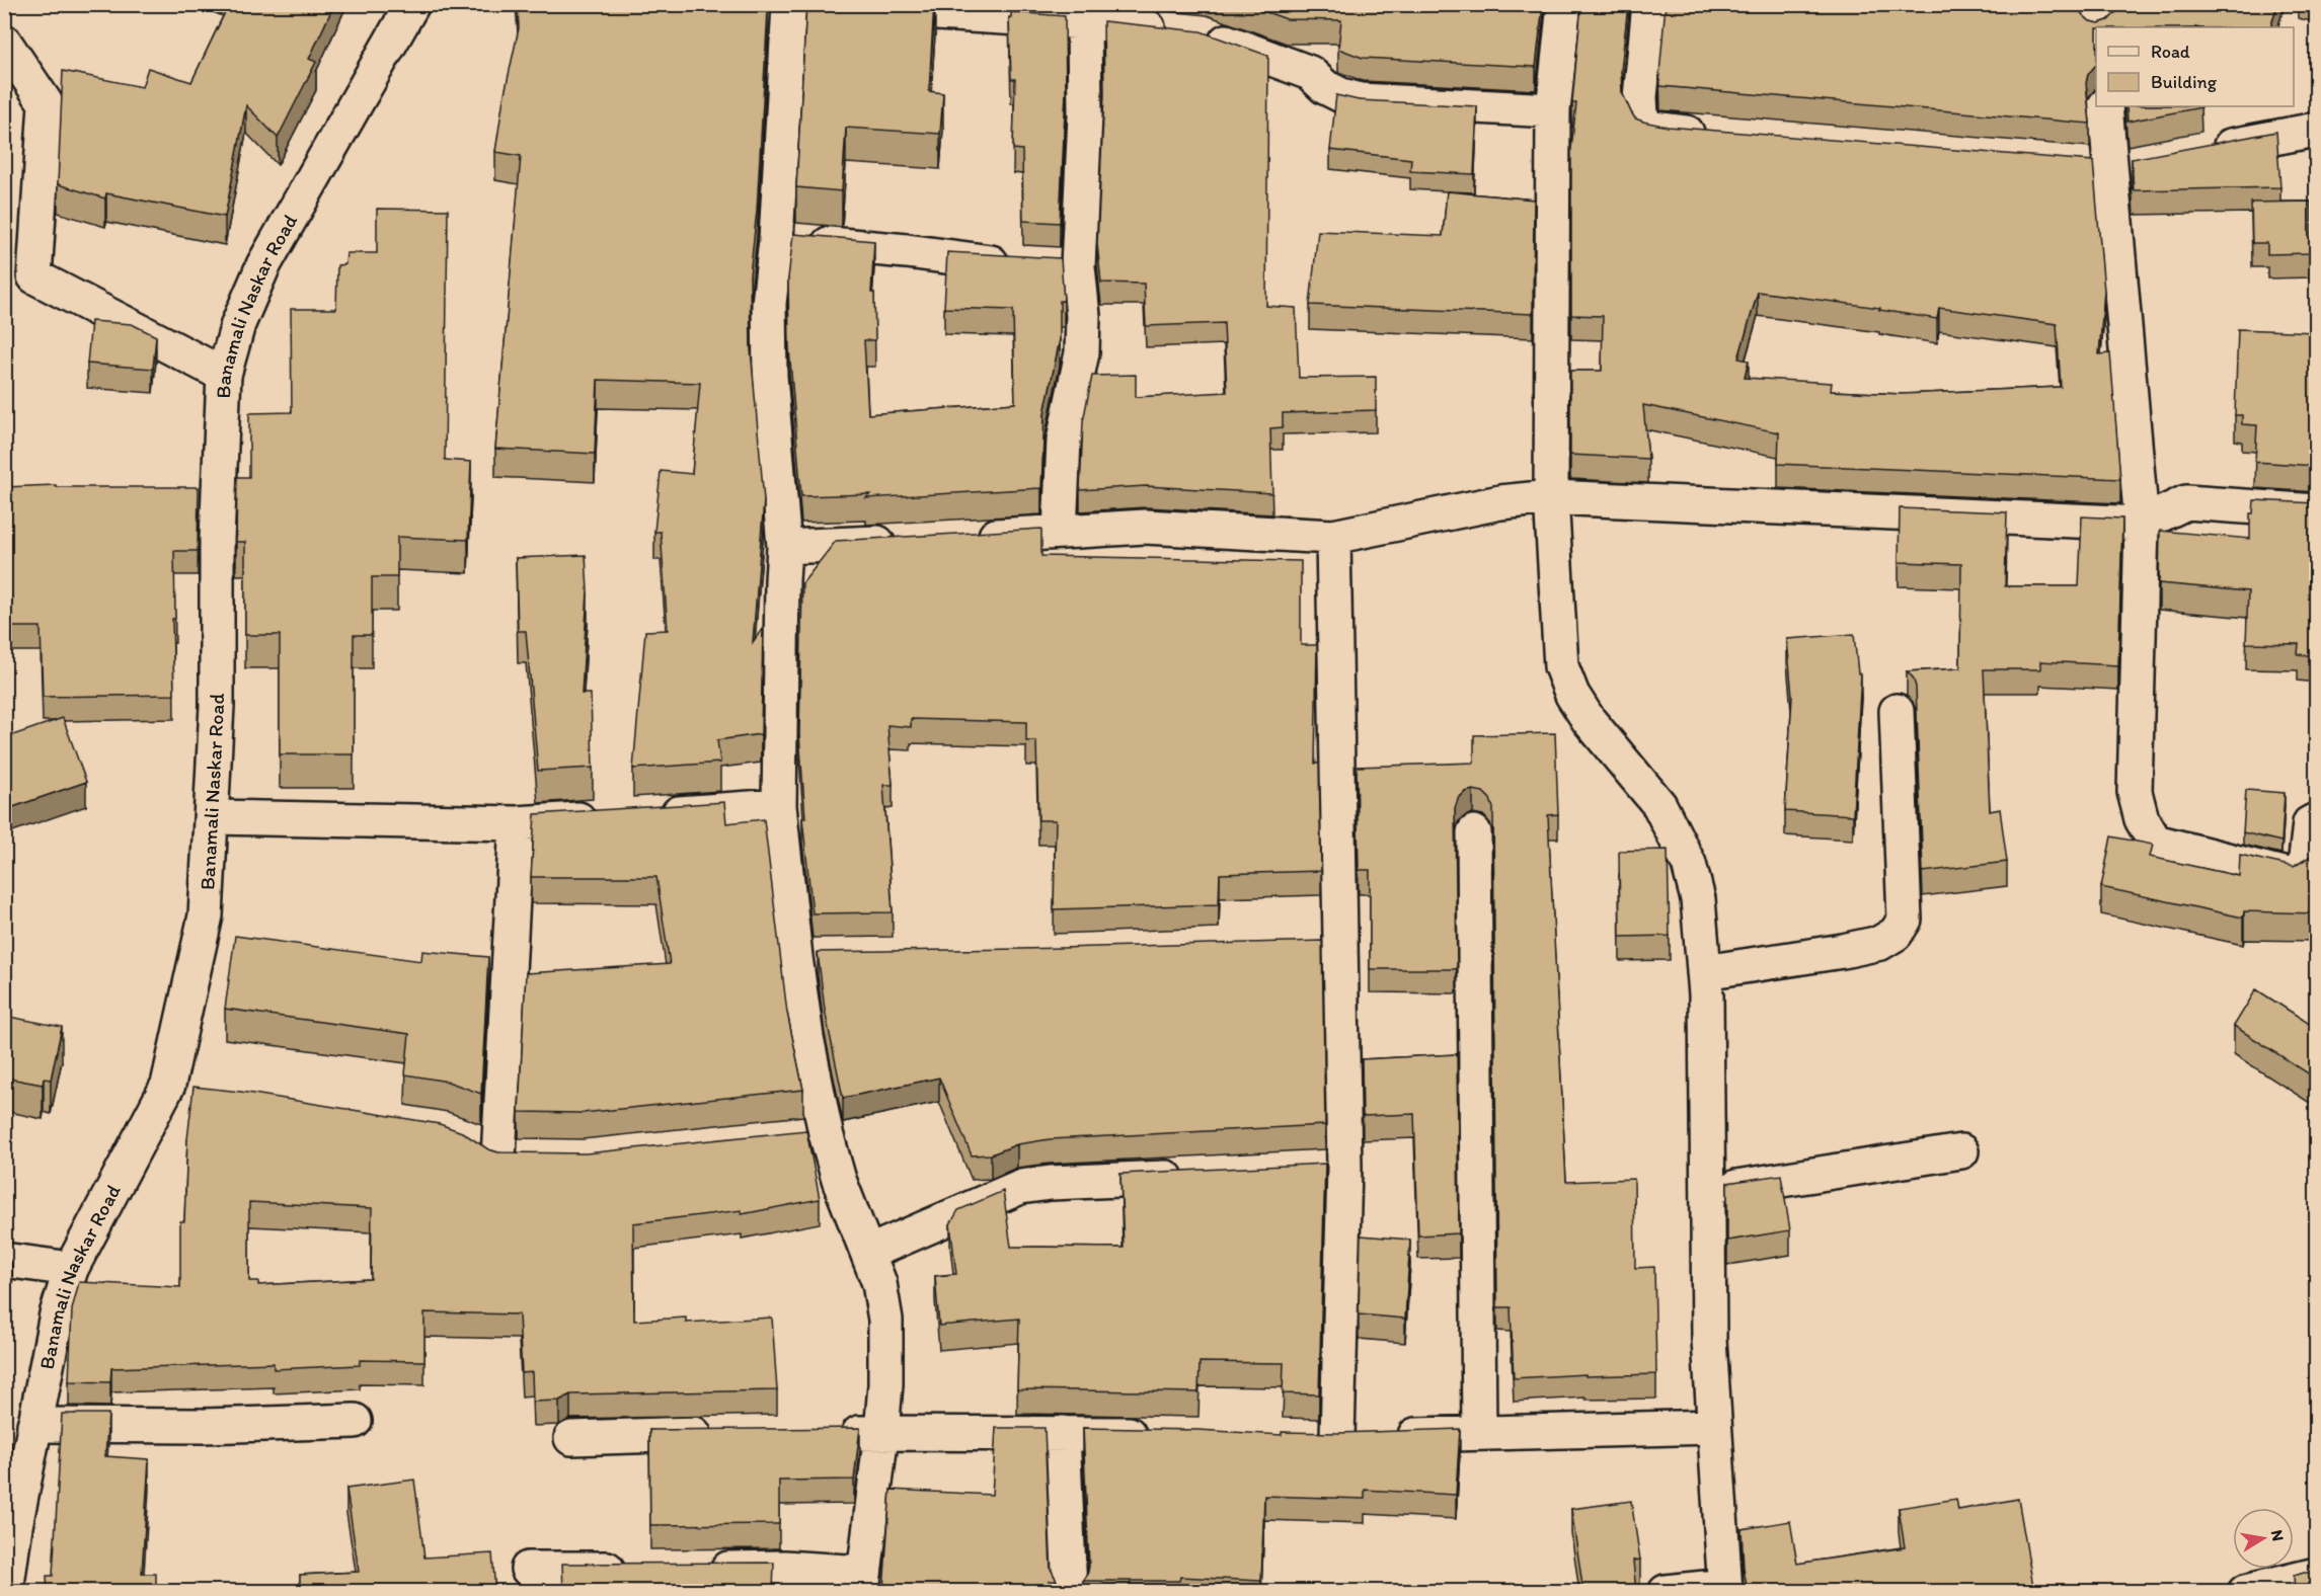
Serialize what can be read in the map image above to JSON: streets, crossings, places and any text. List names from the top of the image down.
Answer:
{
  "streets": {
    "street": ["Banamali Naskar Road"]
  },
  "legend": ["Road", "Building"],
  "north": "right"
}
